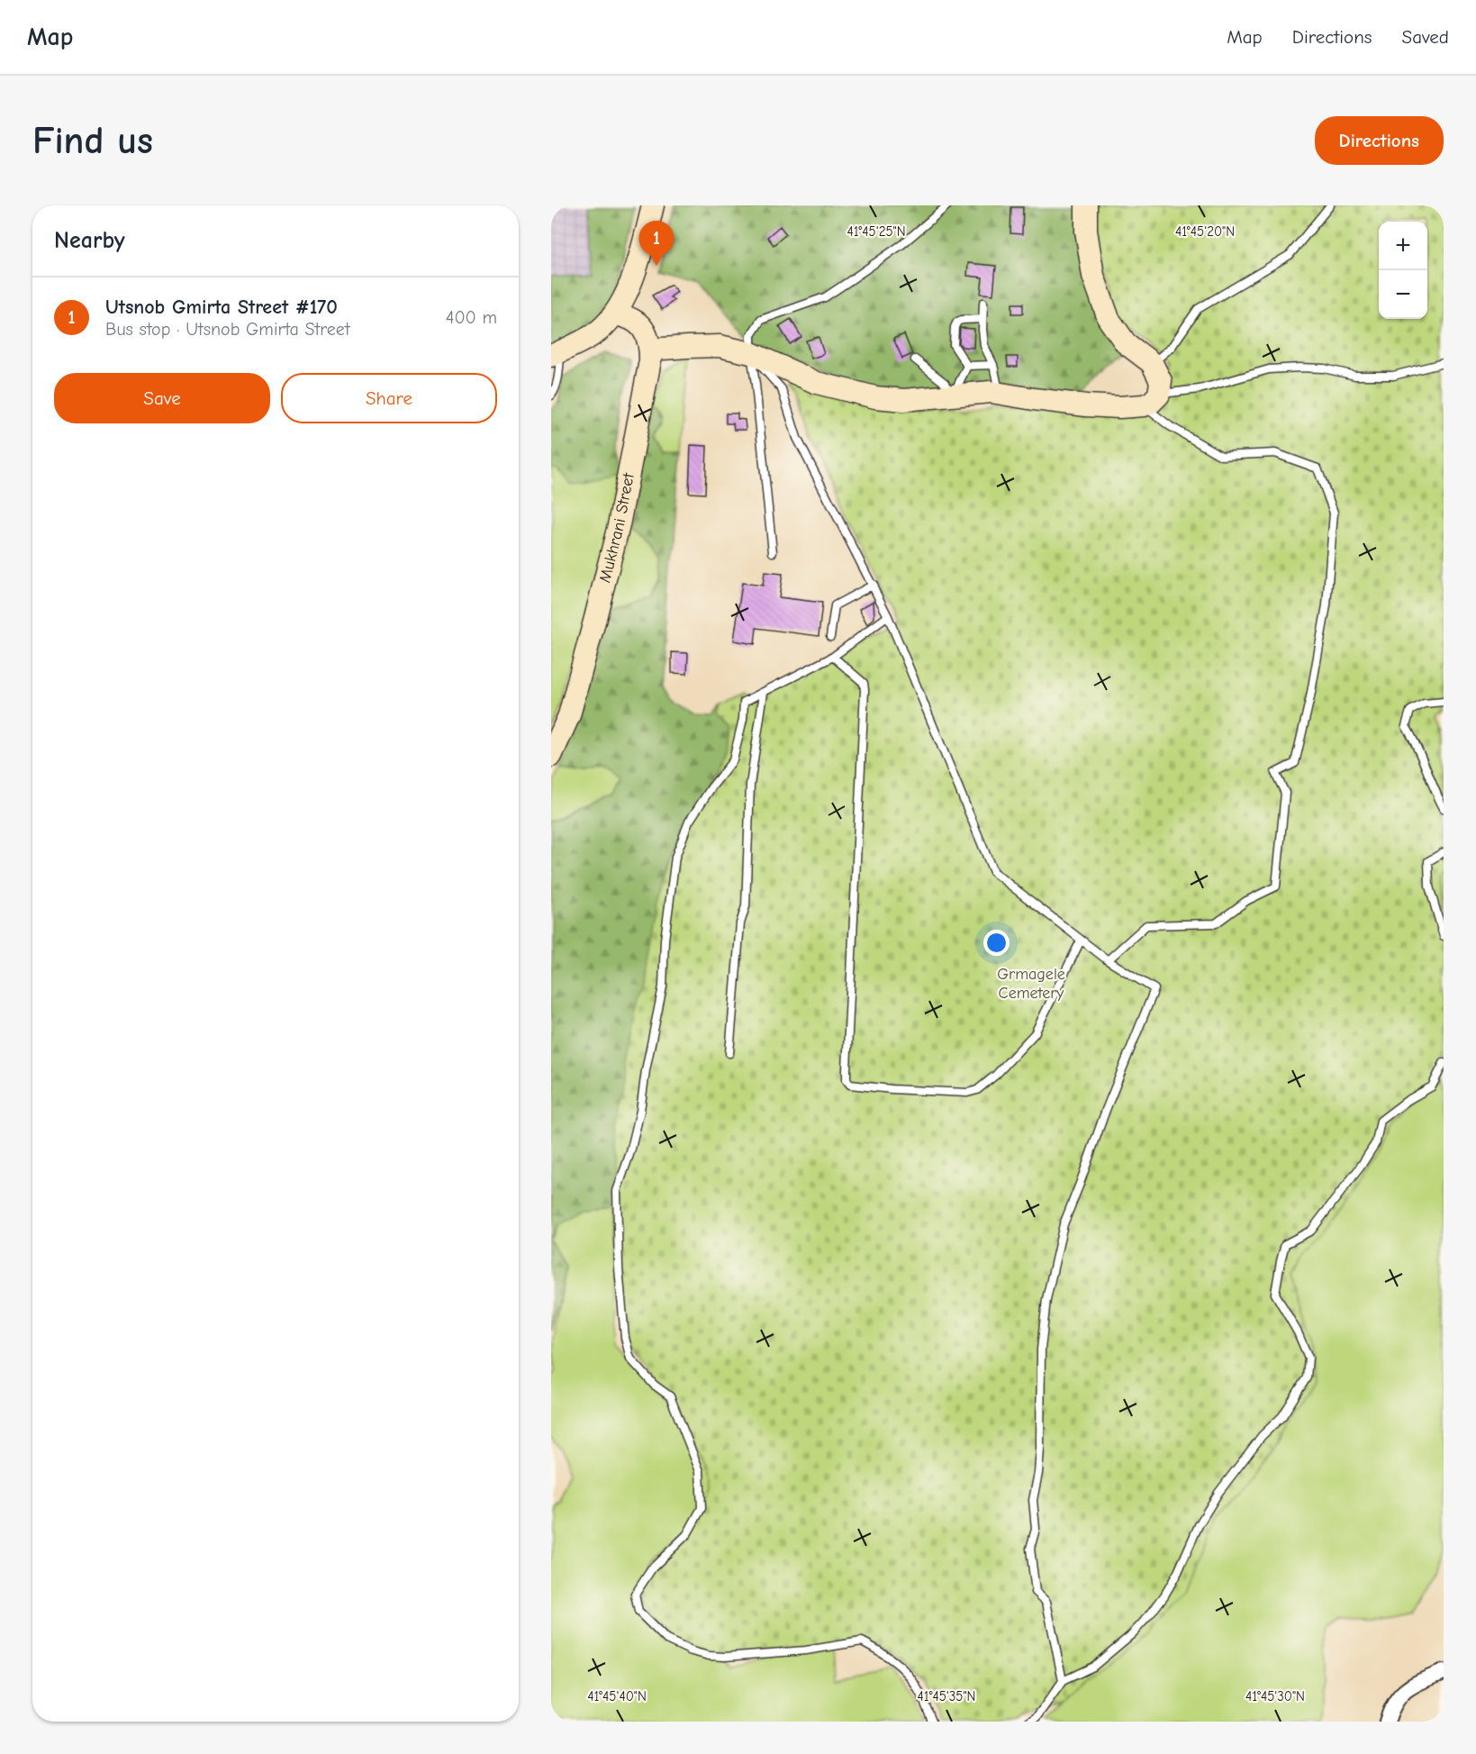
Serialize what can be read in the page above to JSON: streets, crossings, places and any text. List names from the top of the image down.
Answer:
{
  "streets": {
    "street": ["Mukhrani Street"]
  },
  "parks": ["Grmagele Cemetery"],
  "page": {
    "header": "Map",
    "nav": ["Map", "Directions", "Saved"],
    "buttons": [
      "Directions",
      ["Save", "Share"]
    ],
    "title": "Find us",
    "heading": "Nearby",
    "pins": "1",
    "map_buttons": ["+", "−"],
    "list": [
      {
        "mark": "1",
        "name": "Utsnob Gmirta Street #170",
        "note": "Bus stop · Utsnob Gmirta Street",
        "value": "400 m"
      }
    ]
  },
  "coordinates": [
    "41°45'25\"N",
    "41°45'20\"N",
    "41°45'40\"N",
    "41°45'35\"N",
    "41°45'30\"N"
  ]
}
